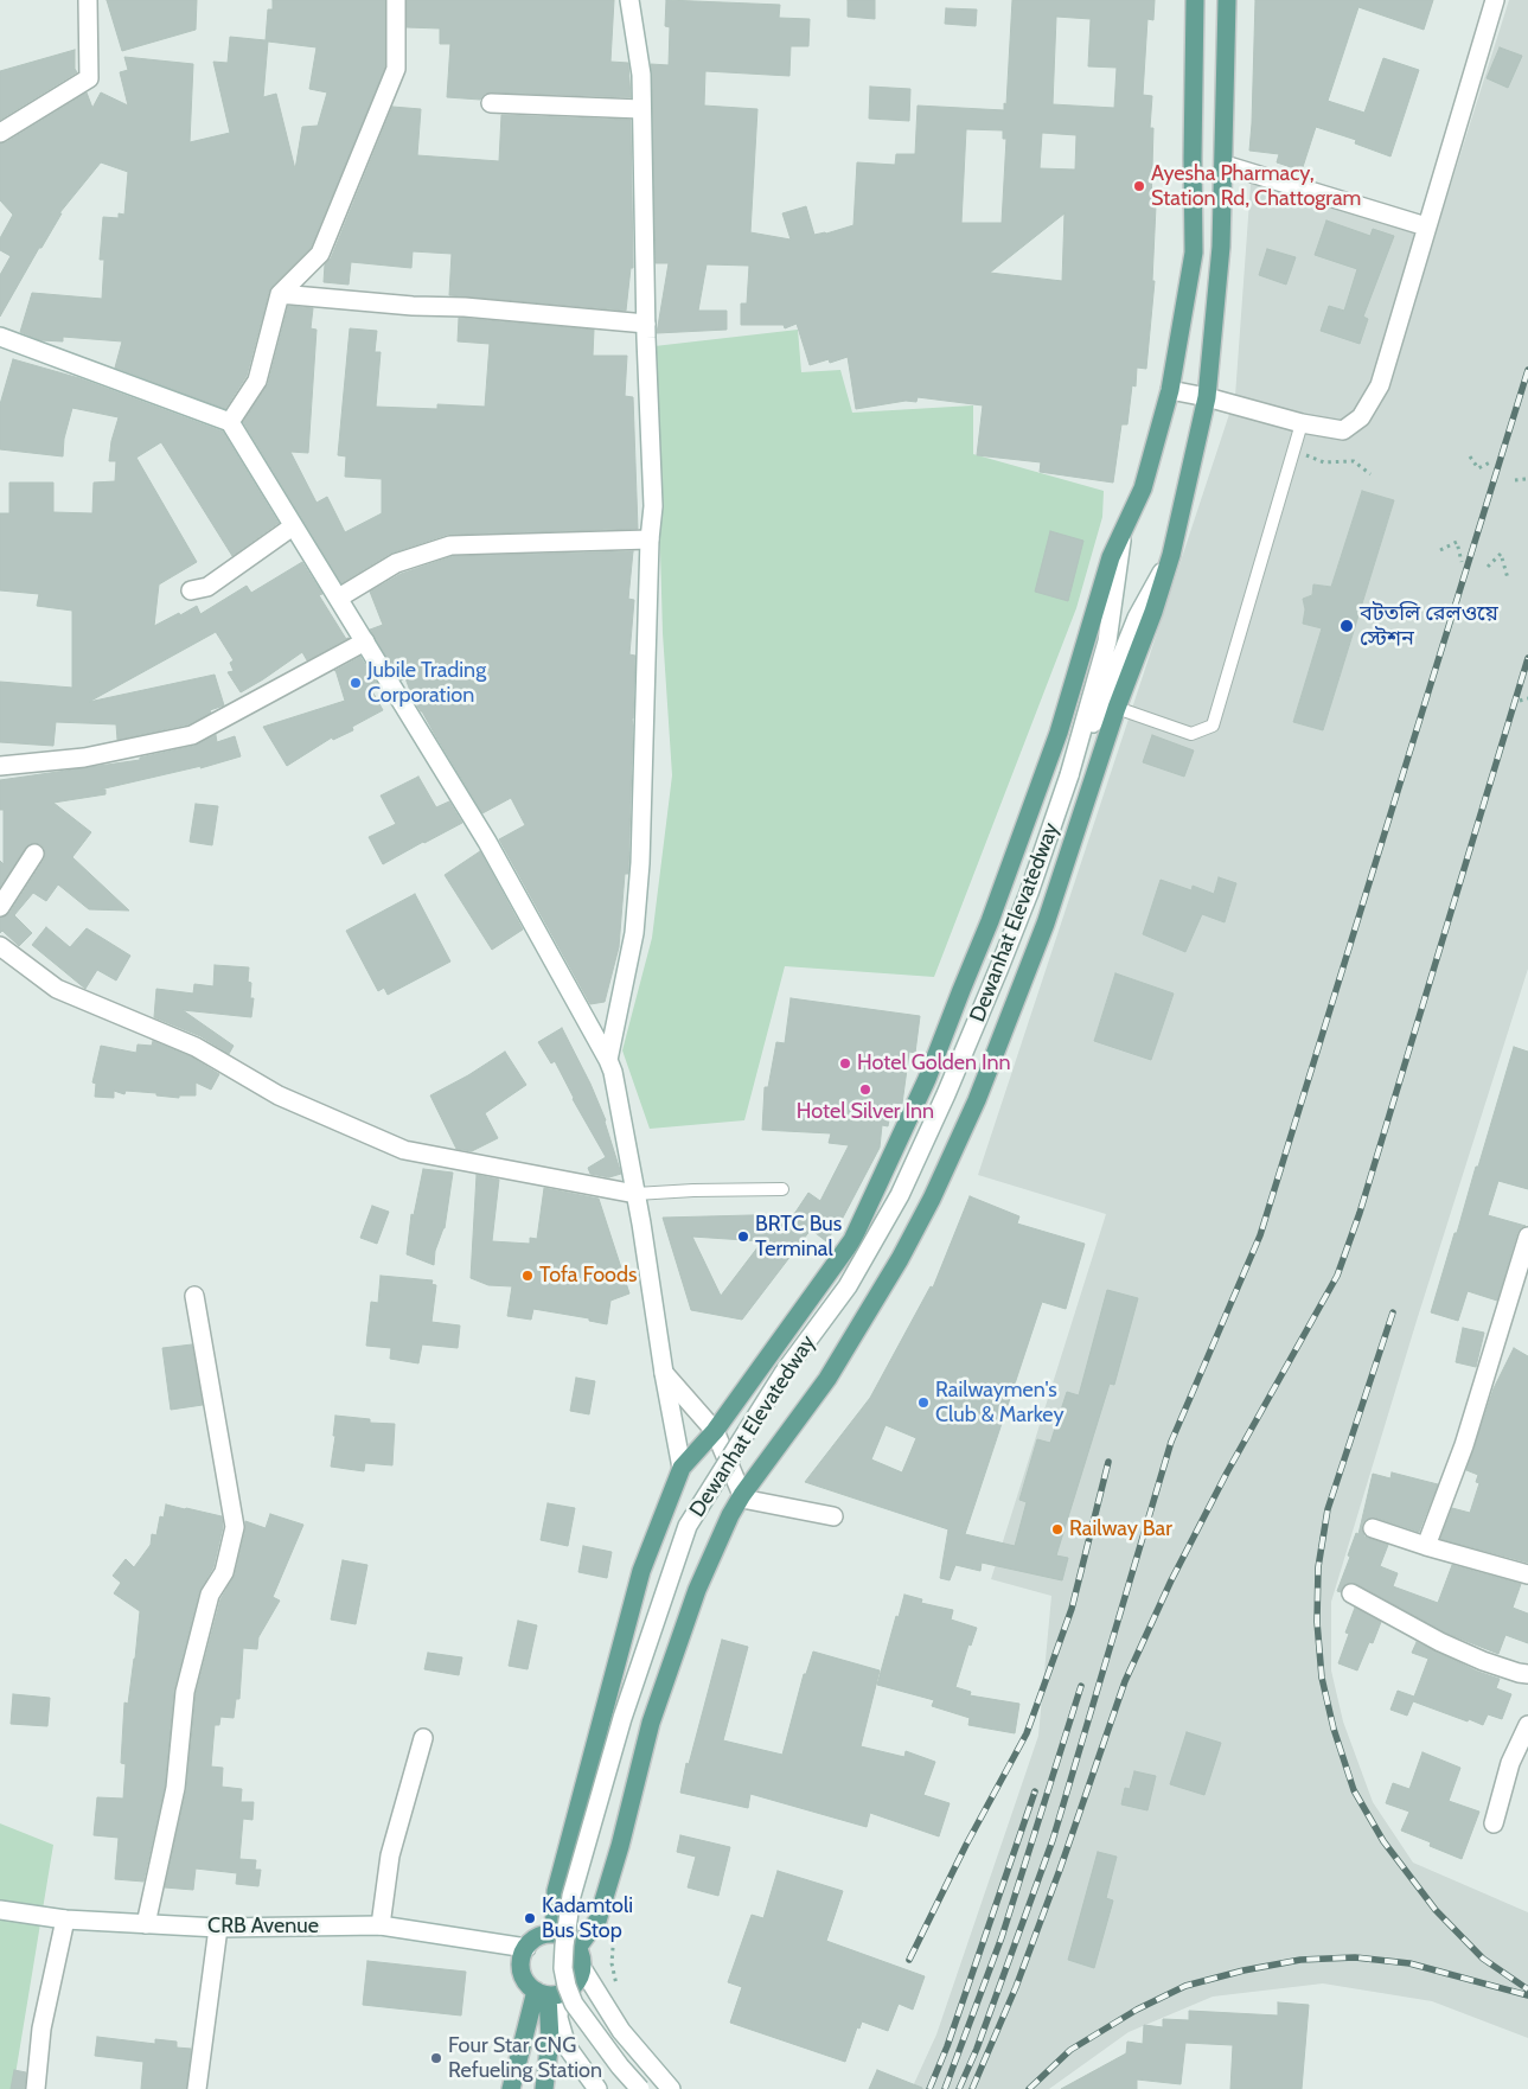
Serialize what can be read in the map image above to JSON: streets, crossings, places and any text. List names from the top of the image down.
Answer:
{
  "streets": {
    "street": ["Dewanhat Elevatedway", "CRB Avenue"]
  },
  "places": [
    "Ayesha Pharmacy, Station Rd, Chattogram",
    "বটতলি রেলওয়ে স্টেশন",
    "Jubile Trading Corporation",
    "Hotel Golden Inn",
    "Hotel Silver Inn",
    "BRTC Bus Terminal",
    "Tofa Foods",
    "Railwaymen's Club & Markey",
    "Railway Bar",
    "Kadamtoli Bus Stop",
    "Four Star CNG Refueling Station"
  ]
}
